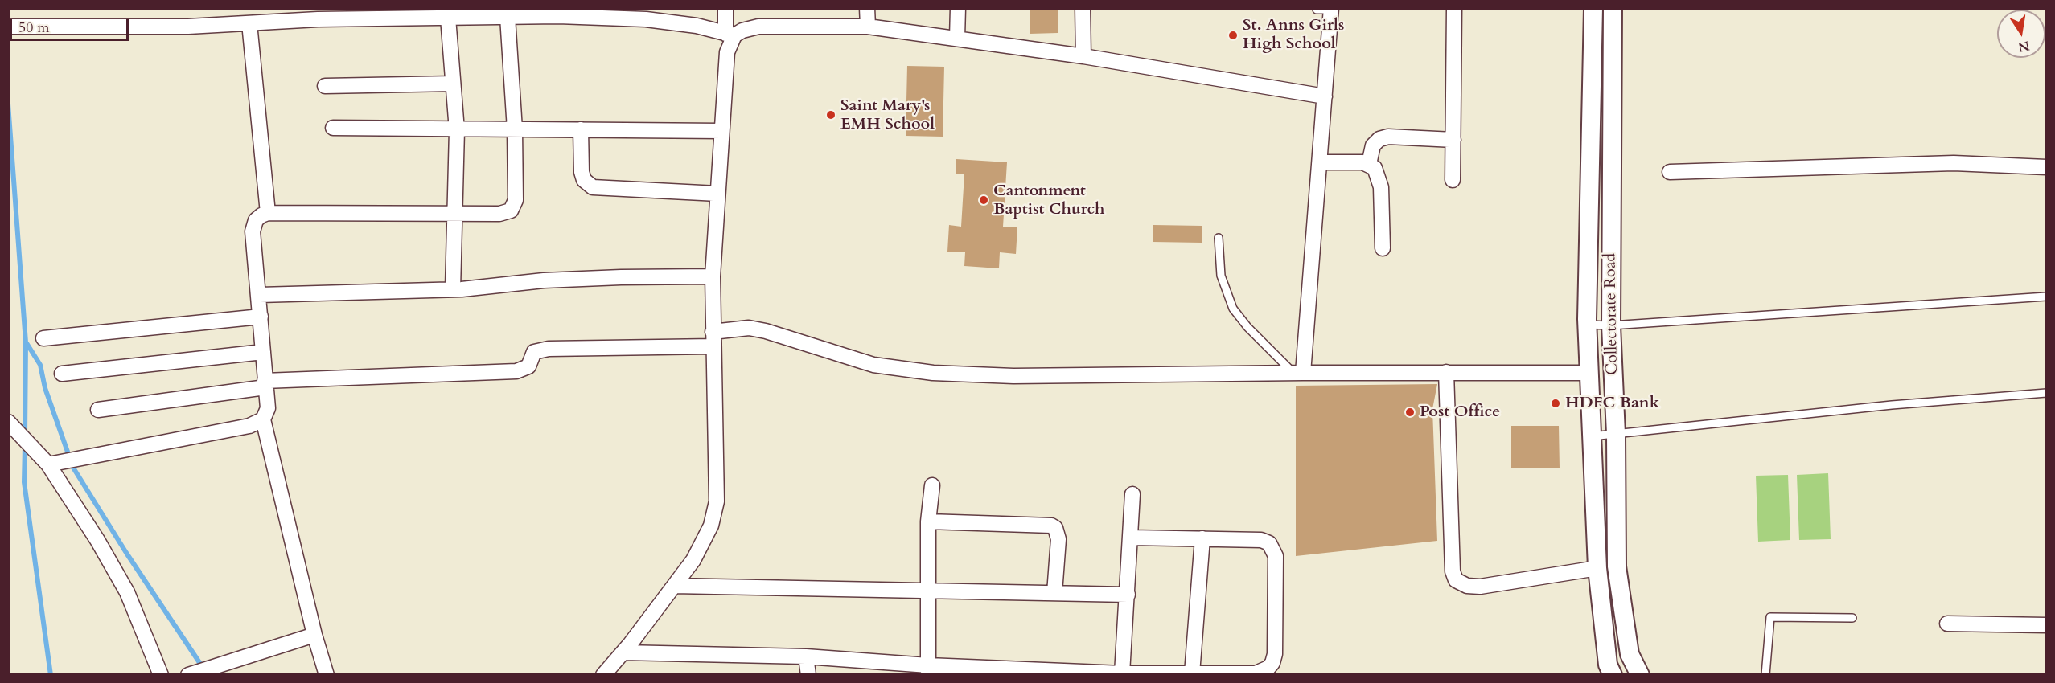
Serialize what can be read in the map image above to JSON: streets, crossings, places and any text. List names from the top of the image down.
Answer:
{
  "streets": {
    "street": ["Collectorate Road"]
  },
  "places": [
    "St. Anns Girls High School",
    "Saint Mary's EMH School",
    "Cantonment Baptist Church",
    "HDFC Bank",
    "Post Office"
  ],
  "scale_bar": "50 m",
  "north": "bottom"
}
